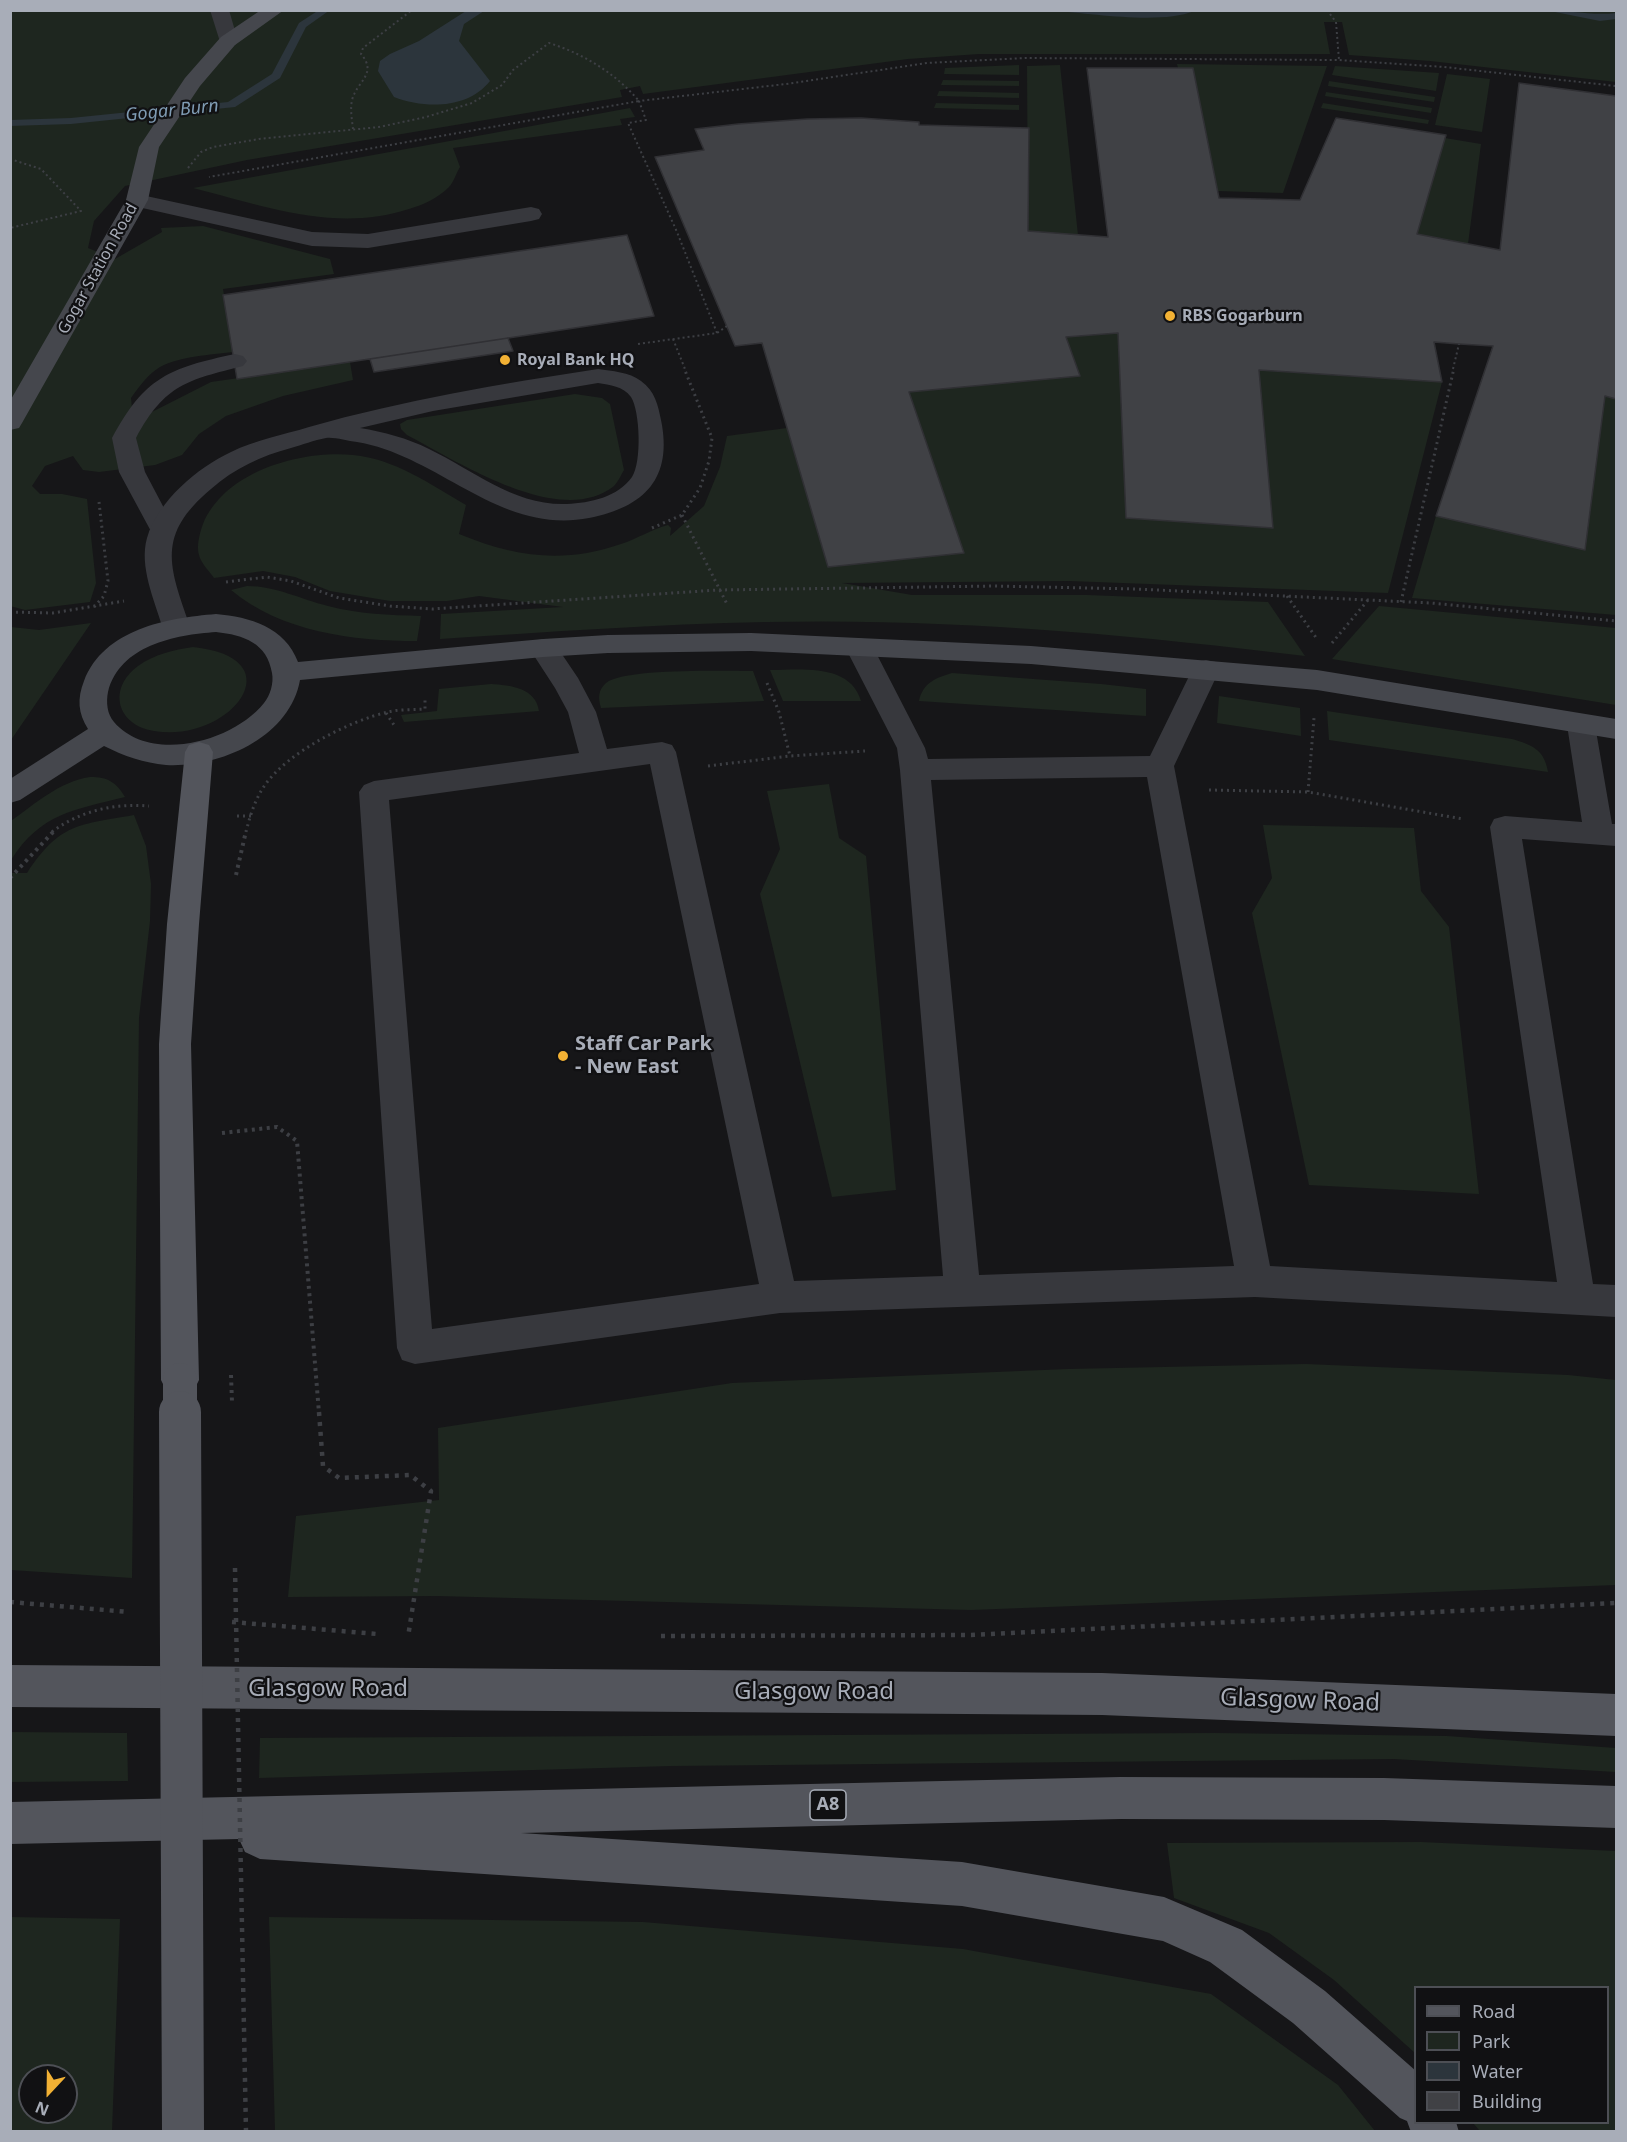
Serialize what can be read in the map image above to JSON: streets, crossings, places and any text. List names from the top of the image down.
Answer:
{
  "streets": {
    "main road": ["Glasgow Road", "A8"],
    "street": ["Gogar Station Road"]
  },
  "water": ["Gogar Burn"],
  "places": ["RBS Gogarburn", "Royal Bank HQ", "Staff Car Park - New East"],
  "legend": [
    "Road",
    "Park",
    "Water",
    "Building"
  ],
  "north": "bottom"
}
